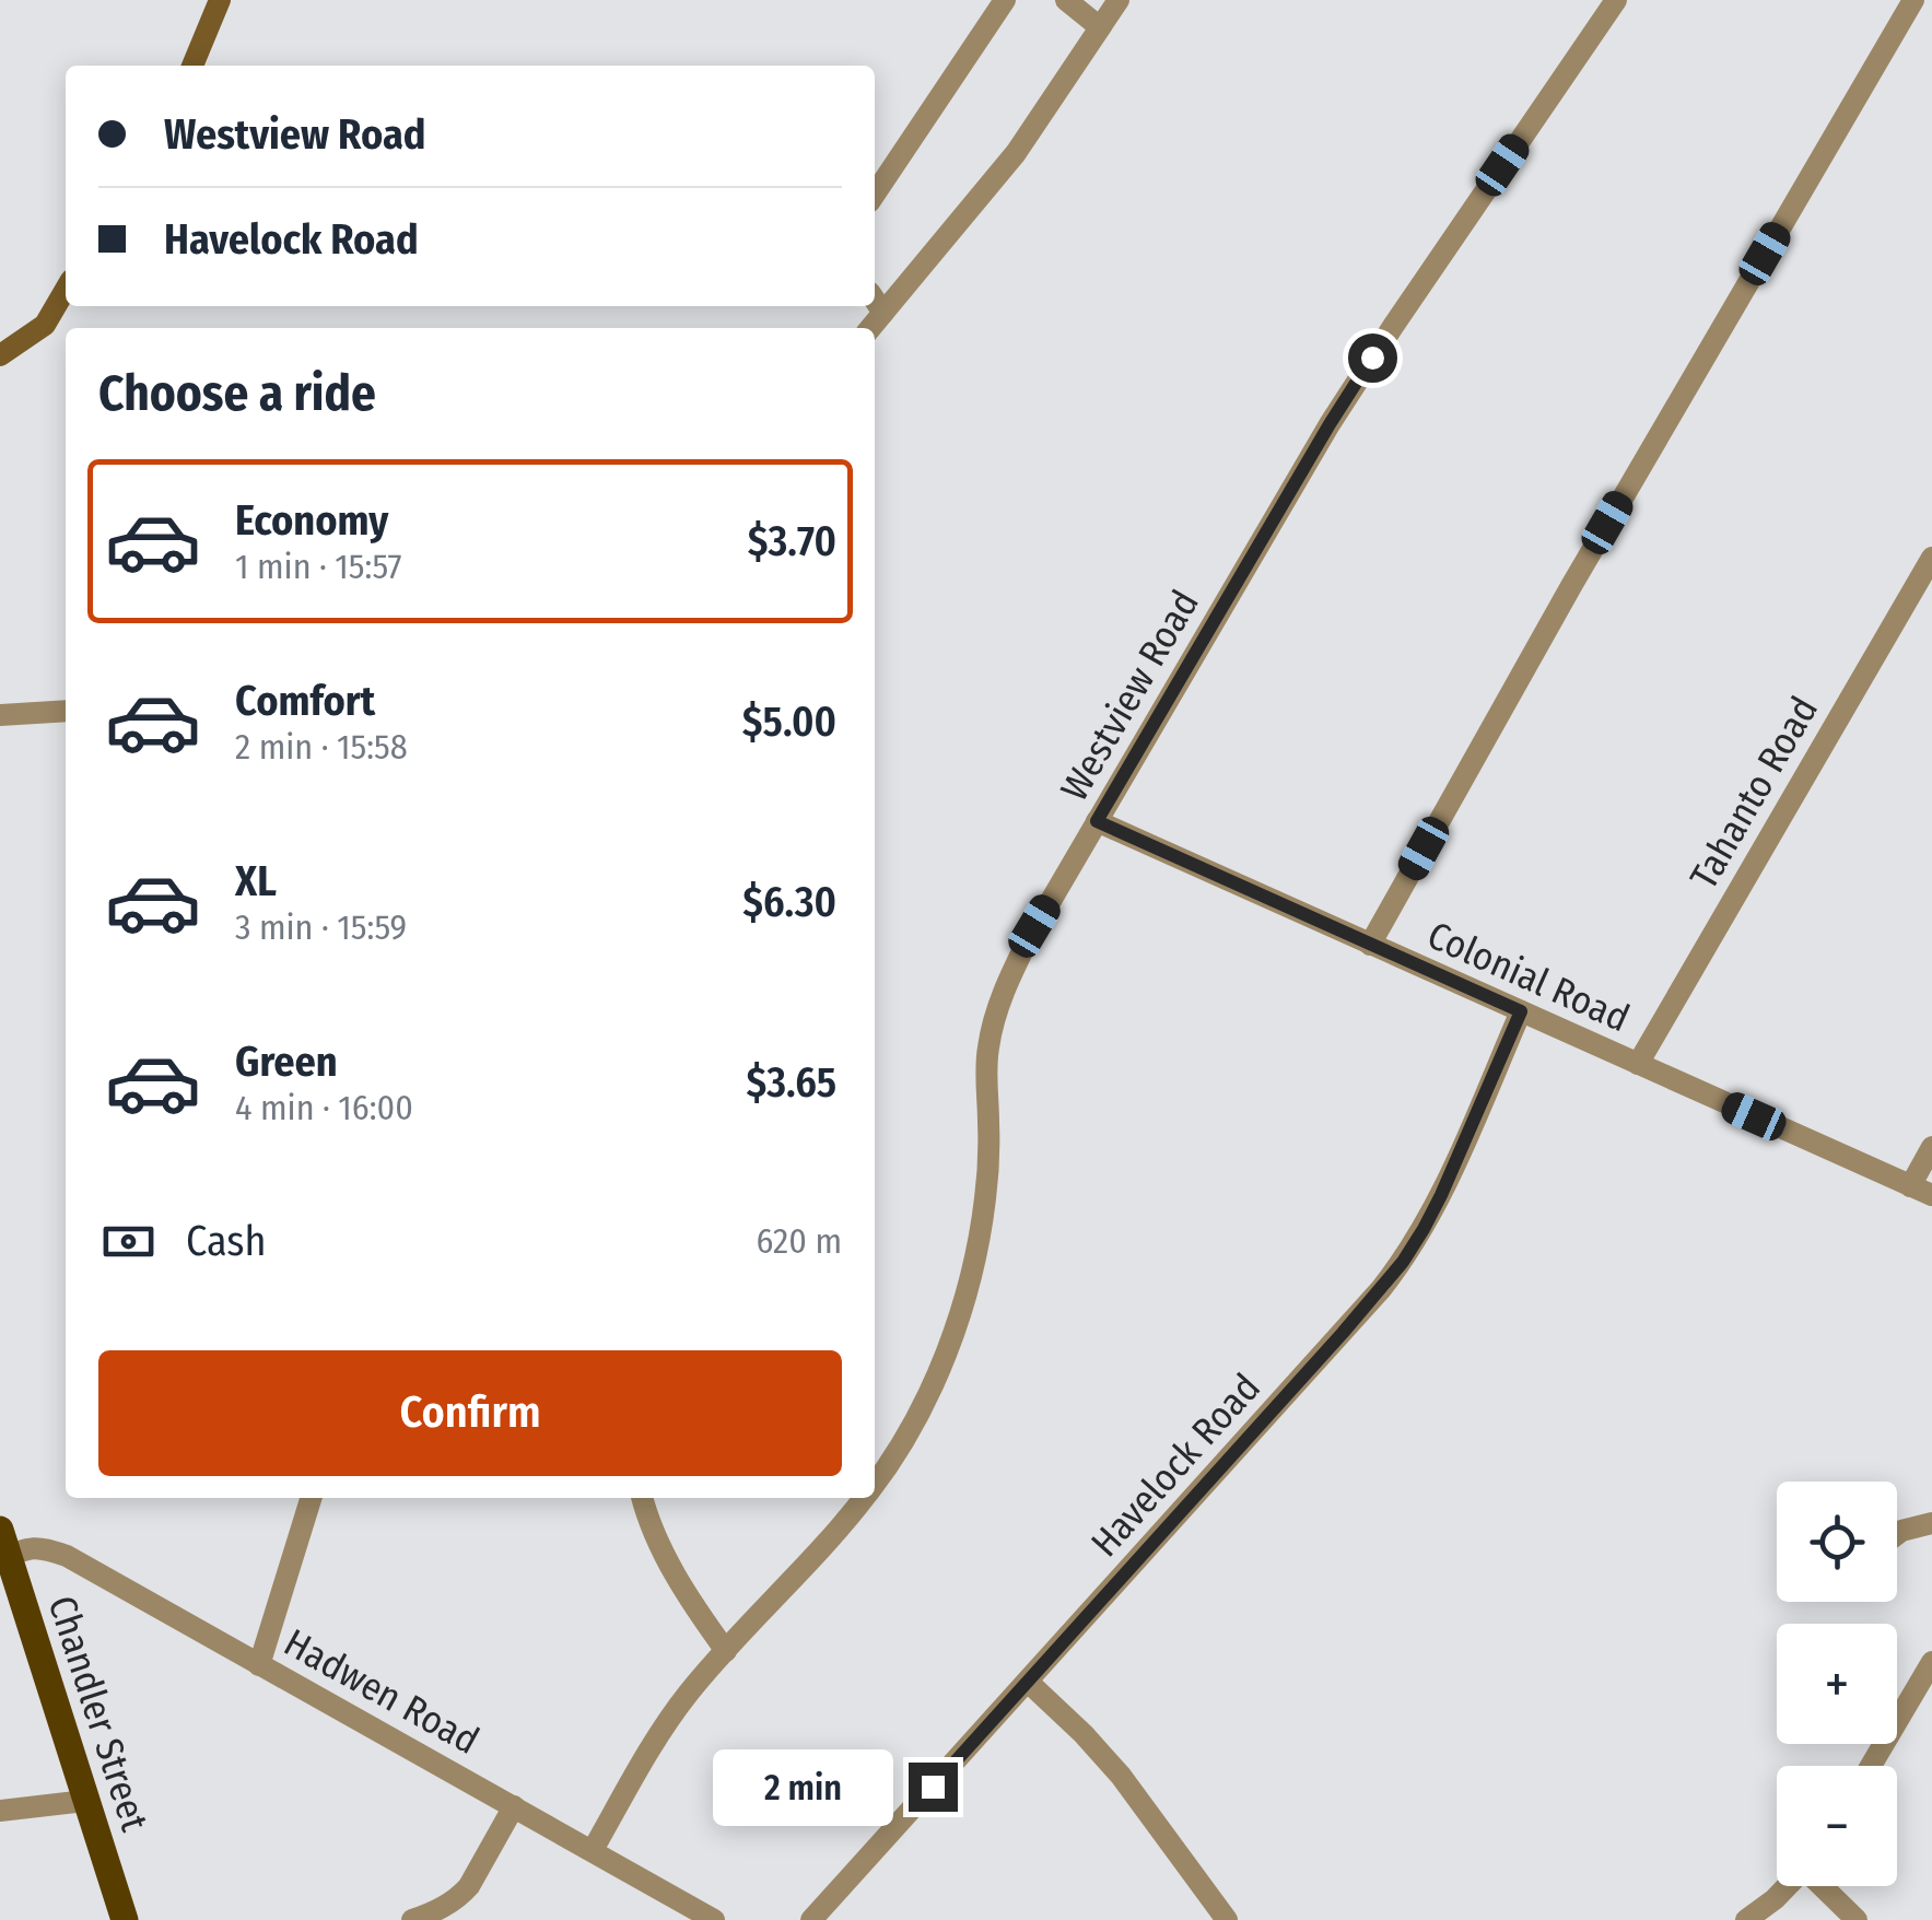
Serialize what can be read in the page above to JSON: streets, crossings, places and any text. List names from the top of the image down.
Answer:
{
  "streets": {
    "main road": ["Chandler Street"],
    "street": [
      "Westview Road",
      "Tahanto Road",
      "Colonial Road",
      "Havelock Road",
      "Hadwen Road"
    ]
  },
  "crossings": [
    ["Westview Road", "Colonial Road"],
    ["Westview Road", "Hadwen Road"],
    ["Tahanto Road", "Colonial Road"],
    ["Colonial Road", "Havelock Road"],
    ["Hadwen Road", "Chandler Street"]
  ],
  "page": {
    "banner": ["Westview Road", "Havelock Road"],
    "heading": "Choose a ride",
    "list": [
      {
        "name": "Economy",
        "note": "1 min · 15:57",
        "value": "$3.70"
      },
      {
        "name": "Comfort",
        "note": "2 min · 15:58",
        "value": "$5.00"
      },
      {
        "name": "XL",
        "note": "3 min · 15:59",
        "value": "$6.30"
      },
      {
        "name": "Green",
        "note": "4 min · 16:00",
        "value": "$3.65"
      }
    ],
    "pay": ["Cash", "620 m"],
    "buttons": "Confirm",
    "map_buttons": ["+", "−"],
    "bubble": "2 min"
  }
}
